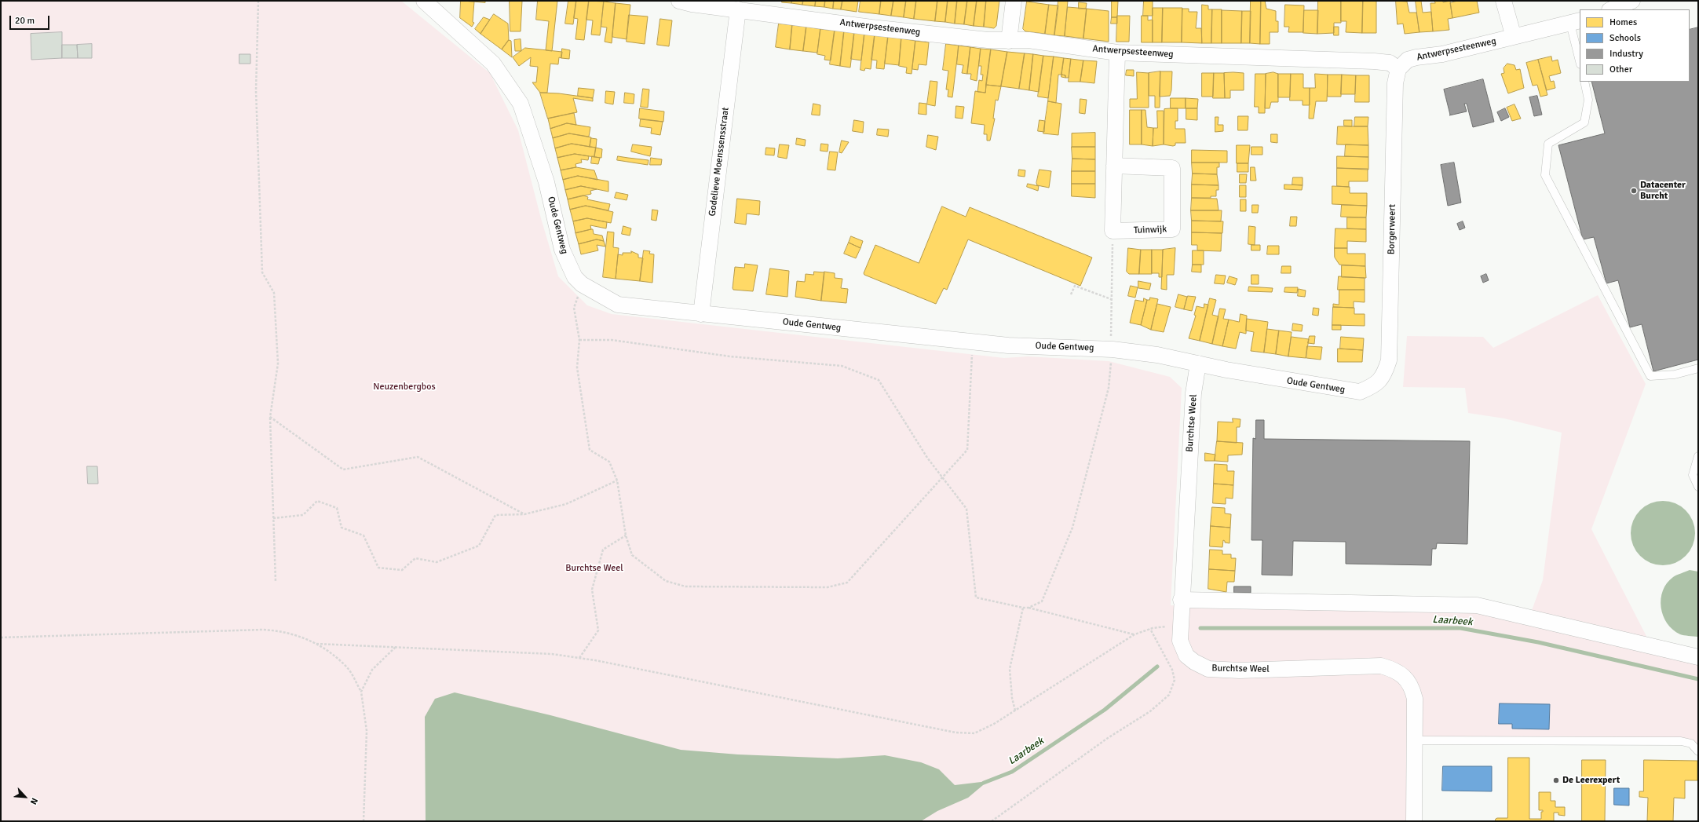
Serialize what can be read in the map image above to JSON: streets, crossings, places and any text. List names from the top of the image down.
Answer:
{
  "streets": {
    "street": [
      "Antwerpsesteenweg",
      "Godelieve Moenssensstraat",
      "Oude Gentweg",
      "Borgerweert",
      "Tuinwijk",
      "Burchtse Weel"
    ]
  },
  "crossings": [
    ["Antwerpsesteenweg", "Godelieve Moenssensstraat"],
    ["Antwerpsesteenweg", "Borgerweert"],
    ["Godelieve Moenssensstraat", "Oude Gentweg"],
    ["Oude Gentweg", "Borgerweert"],
    ["Oude Gentweg", "Burchtse Weel"]
  ],
  "water": ["Laarbeek"],
  "parks": ["Neuzenbergbos", "Burchtse Weel"],
  "places": ["Datacenter Burcht", "De Leerexpert"],
  "legend": [
    "Homes",
    "Schools",
    "Industry",
    "Other"
  ],
  "scale_bar": "20 m",
  "north": "bottom right"
}
